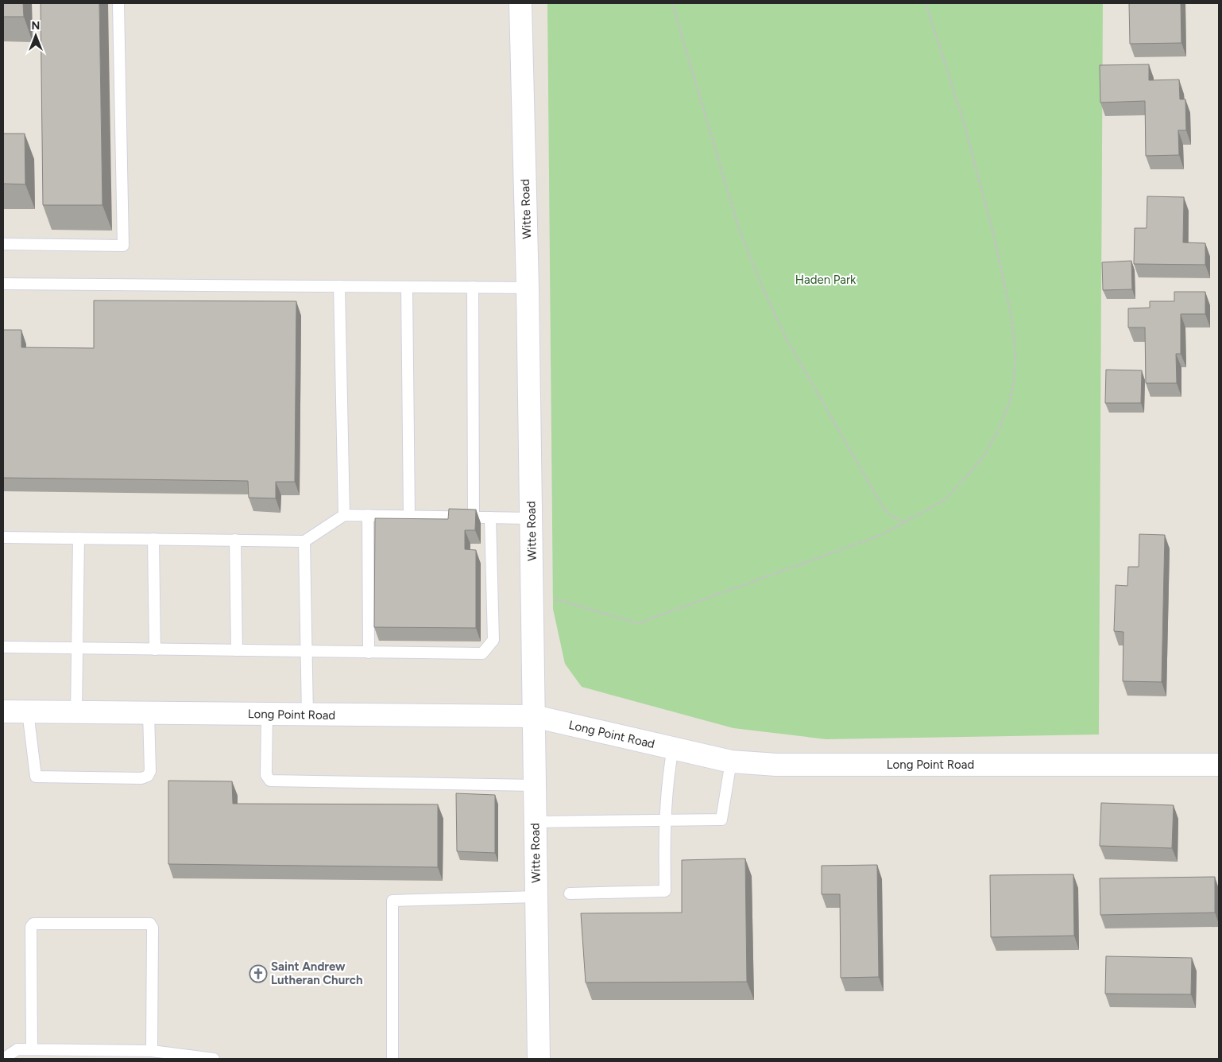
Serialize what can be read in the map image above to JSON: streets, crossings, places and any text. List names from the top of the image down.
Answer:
{
  "streets": {
    "main road": ["Witte Road", "Long Point Road"]
  },
  "crossings": [
    ["Witte Road", "Long Point Road"]
  ],
  "parks": ["Haden Park"],
  "places": {
    "church": ["Saint Andrew Lutheran Church"]
  },
  "north": "top"
}
